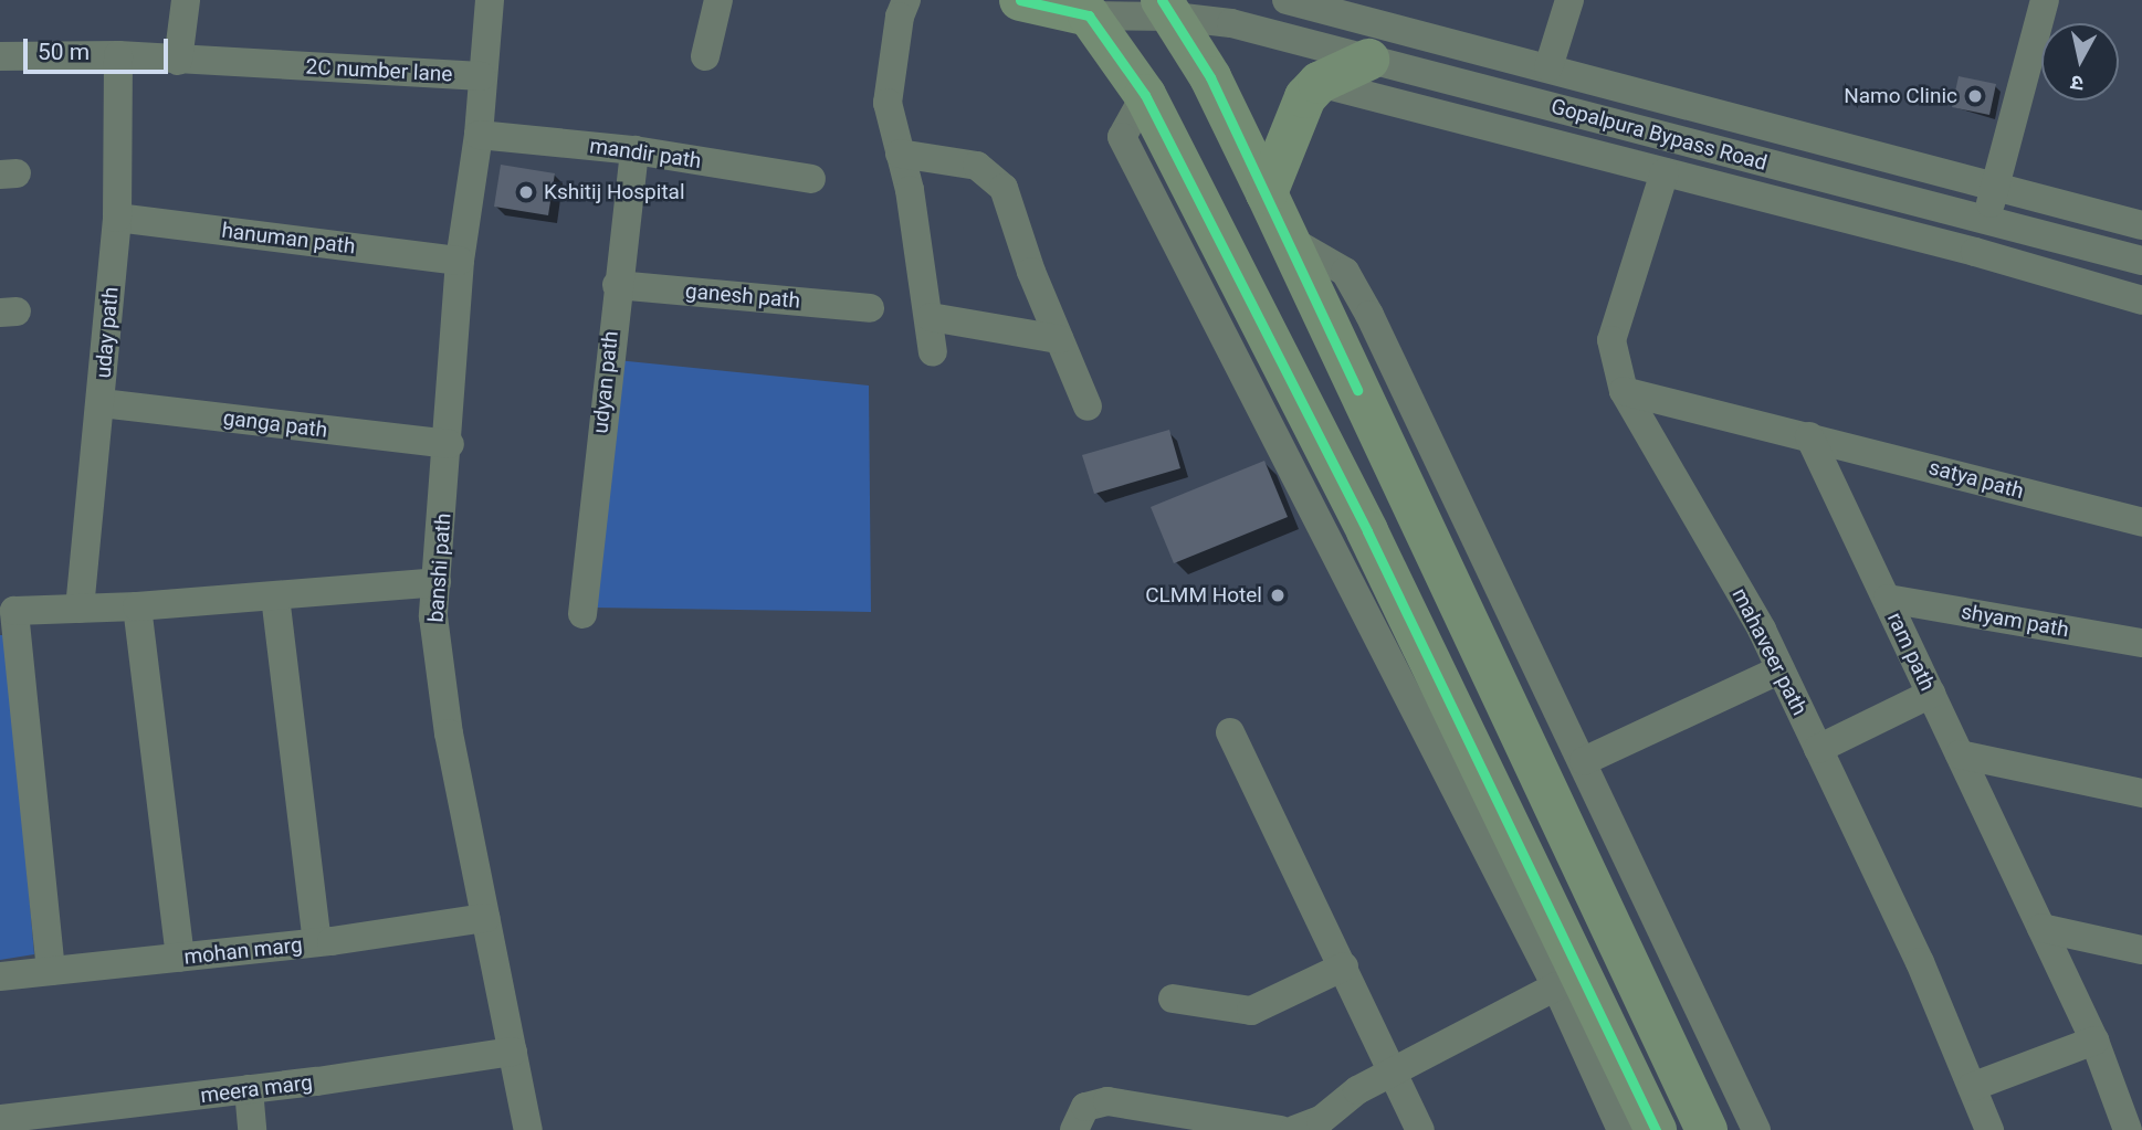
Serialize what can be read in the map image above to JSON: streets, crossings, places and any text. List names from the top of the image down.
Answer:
{
  "streets": {
    "street": [
      "2C number lane",
      "Gopalpura Bypass Road",
      "mandir path",
      "hanuman path",
      "ganesh path",
      "uday path",
      "udyan path",
      "ganga path",
      "satya path",
      "banshi path",
      "shyam path",
      "mahaveer path",
      "ram path",
      "mohan marg",
      "meera marg"
    ]
  },
  "crossings": [
    ["2C number lane", "uday path"],
    ["2C number lane", "banshi path"],
    ["mandir path", "udyan path"],
    ["mandir path", "banshi path"],
    ["hanuman path", "uday path"],
    ["hanuman path", "banshi path"],
    ["ganesh path", "udyan path"],
    ["uday path", "ganga path"],
    ["ganga path", "banshi path"],
    ["satya path", "ram path"],
    ["banshi path", "mohan marg"],
    ["banshi path", "meera marg"],
    ["shyam path", "ram path"]
  ],
  "places": ["Namo Clinic", "Kshitij Hospital", "CLMM Hotel"],
  "scale_bar": "50 m",
  "north": "bottom"
}
